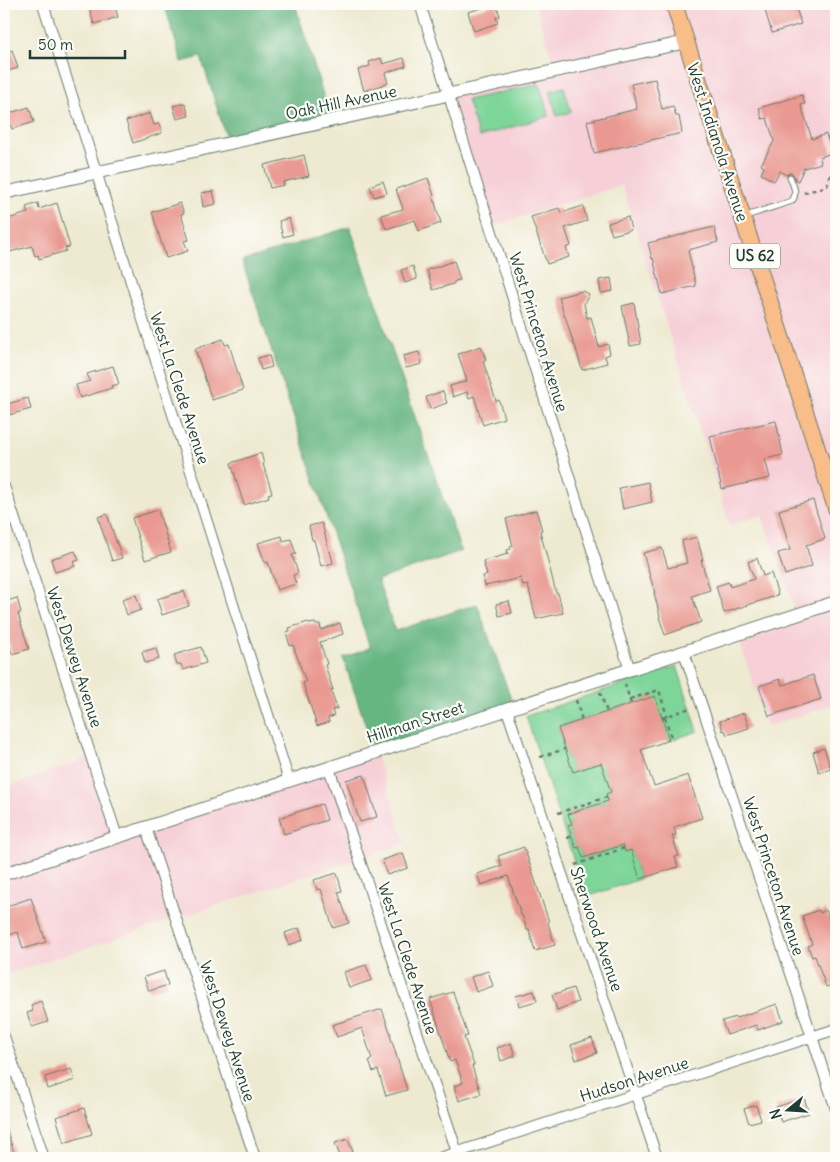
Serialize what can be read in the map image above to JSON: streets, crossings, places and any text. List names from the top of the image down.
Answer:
{
  "streets": {
    "main road": ["West Indianola Avenue", "US 62"],
    "street": [
      "Oak Hill Avenue",
      "West Princeton Avenue",
      "West La Clede Avenue",
      "West Dewey Avenue",
      "Hillman Street",
      "Sherwood Avenue",
      "Hudson Avenue"
    ]
  },
  "crossings": [
    ["Oak Hill Avenue", "West Indianola Avenue"],
    ["Oak Hill Avenue", "West Princeton Avenue"],
    ["Oak Hill Avenue", "West La Clede Avenue"],
    ["West Princeton Avenue", "Hillman Street"],
    ["West Princeton Avenue", "Hudson Avenue"],
    ["West La Clede Avenue", "Hillman Street"],
    ["West La Clede Avenue", "Hudson Avenue"],
    ["West Dewey Avenue", "Hillman Street"],
    ["Hillman Street", "Sherwood Avenue"],
    ["Sherwood Avenue", "Hudson Avenue"]
  ],
  "scale_bar": "50 m",
  "north": "left"
}
